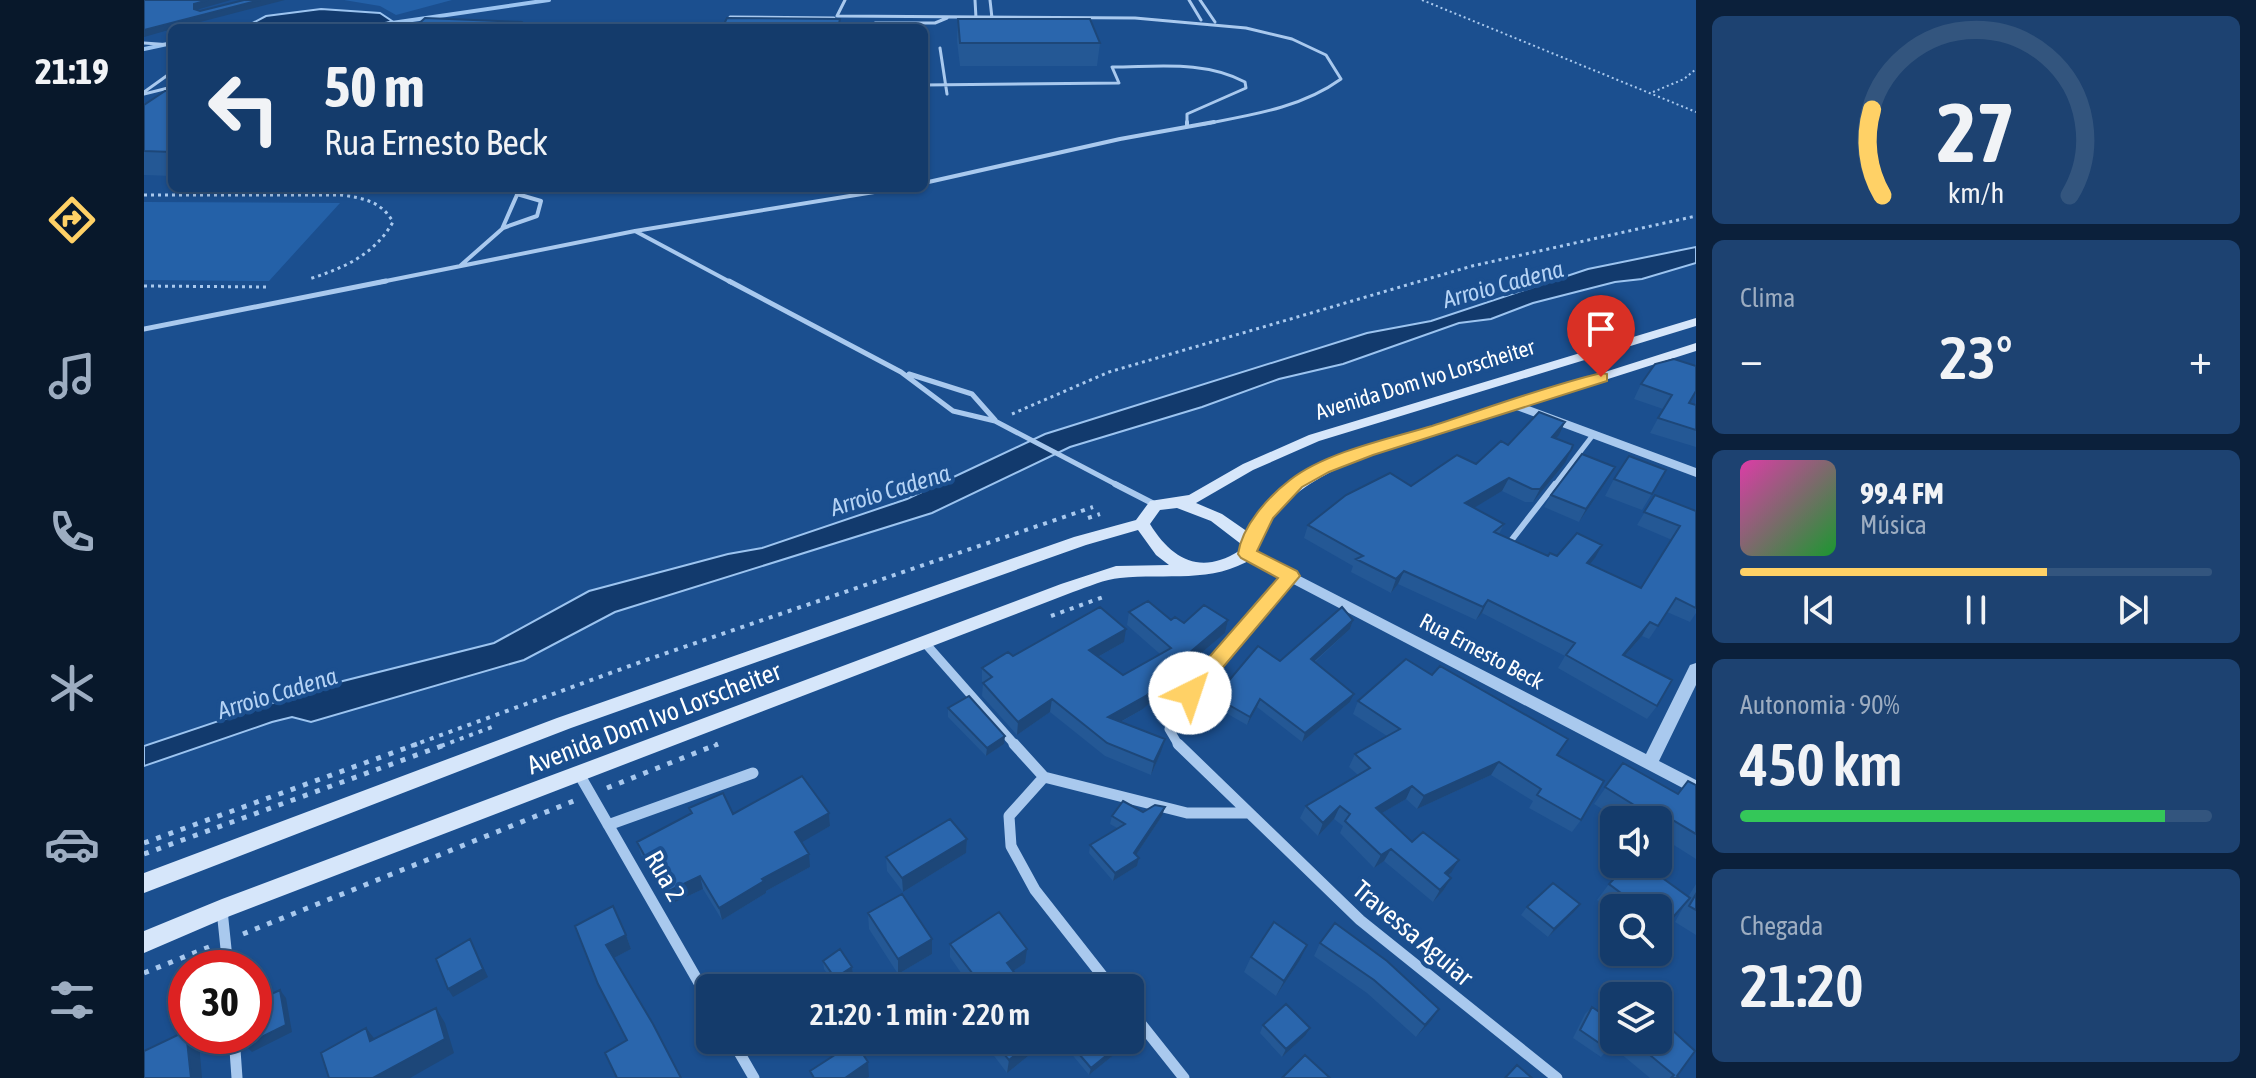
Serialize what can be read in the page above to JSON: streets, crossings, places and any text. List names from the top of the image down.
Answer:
{
  "streets": {
    "main road": ["Avenida Dom Ivo Lorscheiter"],
    "street": ["Rua Ernesto Beck", "Rua 2", "Travessa Aguiar"]
  },
  "crossings": [
    ["Avenida Dom Ivo Lorscheiter", "Rua Ernesto Beck"],
    ["Avenida Dom Ivo Lorscheiter", "Rua 2"],
    ["Rua Ernesto Beck", "Travessa Aguiar"]
  ],
  "water": ["Arroio Cadena"],
  "page": {
    "tabs": "21:19",
    "turn": ["50 m", "Rua Ernesto Beck"],
    "tile": [
      "Clima",
      ["Autonomia · 90%", "450 km"],
      ["Chegada", "21:20"]
    ],
    "heat": ["−", "23°", "+"],
    "song": ["99.4 FM", "Música"],
    "limit": "30",
    "trip": "21:20 · 1 min · 220 m",
    "gauge": ["27", "km/h"]
  }
}
